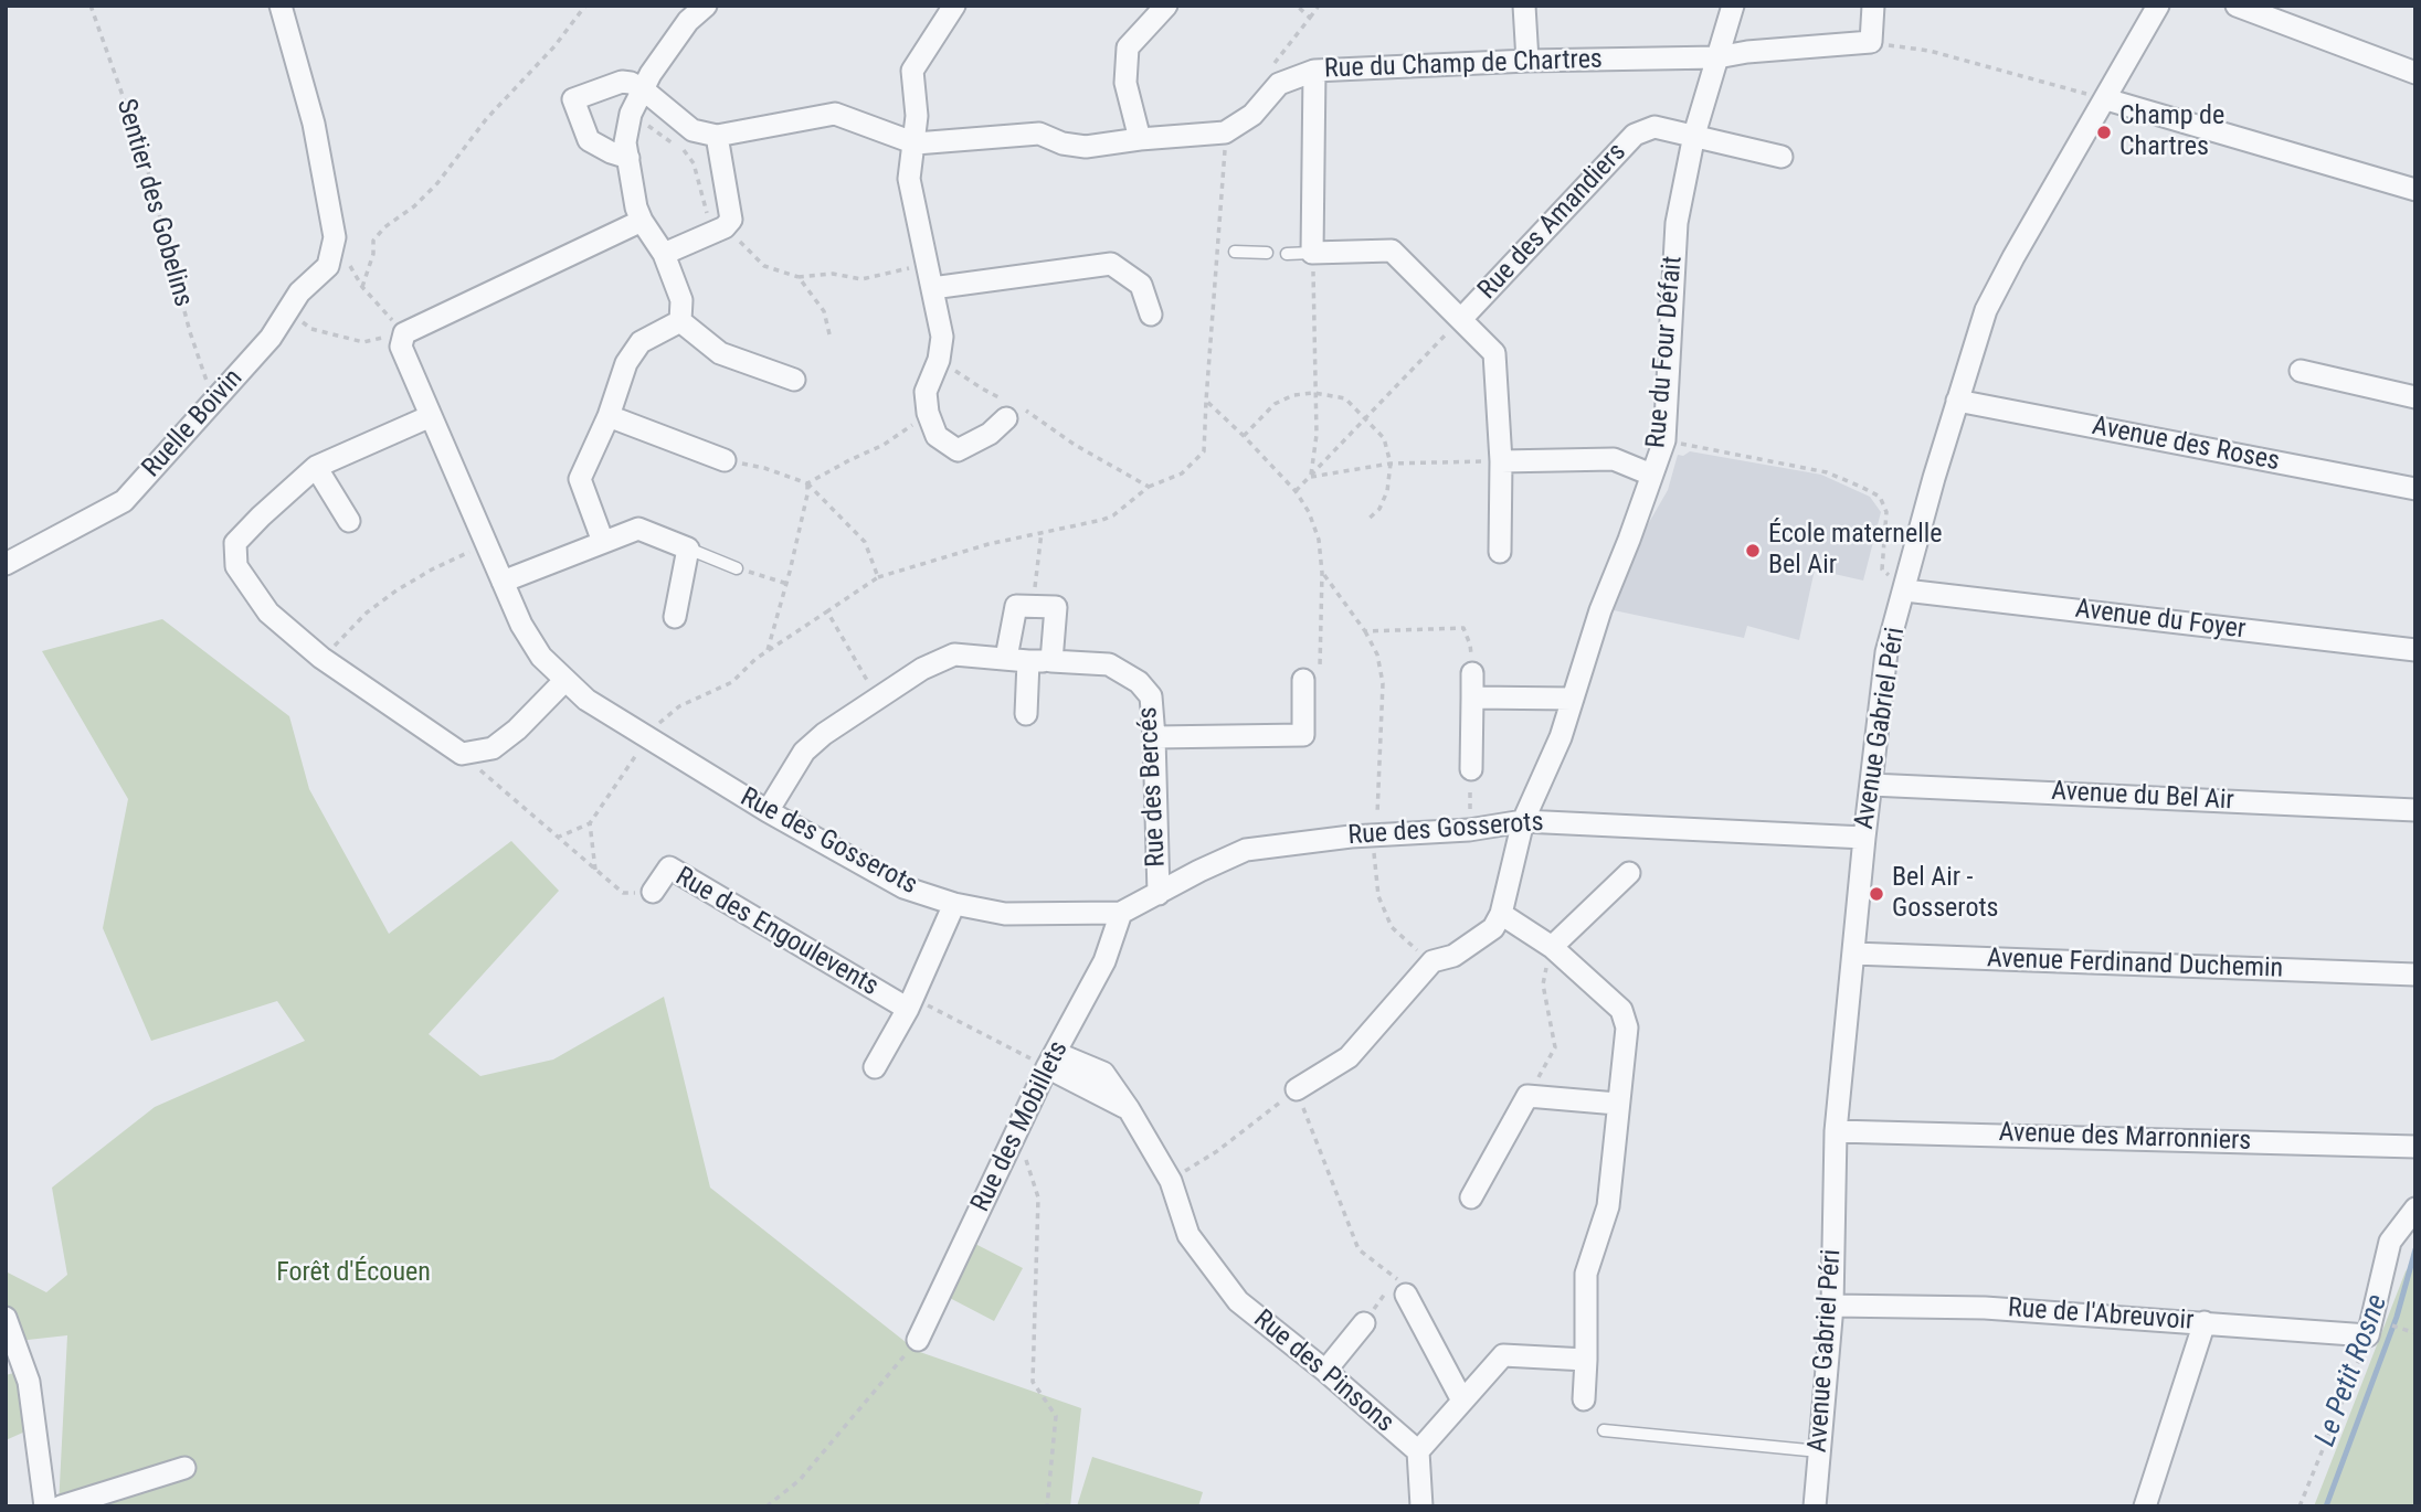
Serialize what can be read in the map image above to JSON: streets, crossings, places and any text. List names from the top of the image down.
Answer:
{
  "streets": {
    "street": [
      "Rue du Champ de Chartres",
      "Rue des Amandiers",
      "Rue du Four Défait",
      "Ruelle Boivin",
      "Avenue des Roses",
      "Avenue du Foyer",
      "Avenue Gabriel Péri",
      "Rue des Bercés",
      "Avenue du Bel Air",
      "Rue des Gosserots",
      "Rue des Engoulevents",
      "Avenue Ferdinand Duchemin",
      "Rue des Mobillets",
      "Avenue des Marronniers",
      "Rue de l'Abreuvoir",
      "Rue des Pinsons"
    ],
    "path": ["Sentier des Gobelins"]
  },
  "crossings": [
    ["Rue du Champ de Chartres", "Rue du Four Défait"],
    ["Sentier des Gobelins", "Ruelle Boivin"],
    ["Rue des Amandiers", "Rue du Four Défait"],
    ["Rue du Four Défait", "Rue des Gosserots"],
    ["Avenue des Roses", "Avenue Gabriel Péri"],
    ["Avenue du Foyer", "Avenue Gabriel Péri"],
    ["Avenue Gabriel Péri", "Avenue du Bel Air"],
    ["Avenue Gabriel Péri", "Rue des Gosserots"],
    ["Avenue Gabriel Péri", "Avenue Ferdinand Duchemin"],
    ["Avenue Gabriel Péri", "Avenue des Marronniers"],
    ["Avenue Gabriel Péri", "Rue de l'Abreuvoir"],
    ["Rue des Bercés", "Rue des Gosserots"],
    ["Rue des Gosserots", "Rue des Engoulevents"],
    ["Rue des Gosserots", "Rue des Mobillets"],
    ["Rue des Mobillets", "Rue des Pinsons"]
  ],
  "water": ["Le Petit Rosne"],
  "parks": ["Forêt d'Écouen"],
  "places": ["Champ de Chartres", "École maternelle Bel Air", "Bel Air - Gosserots"]
}
